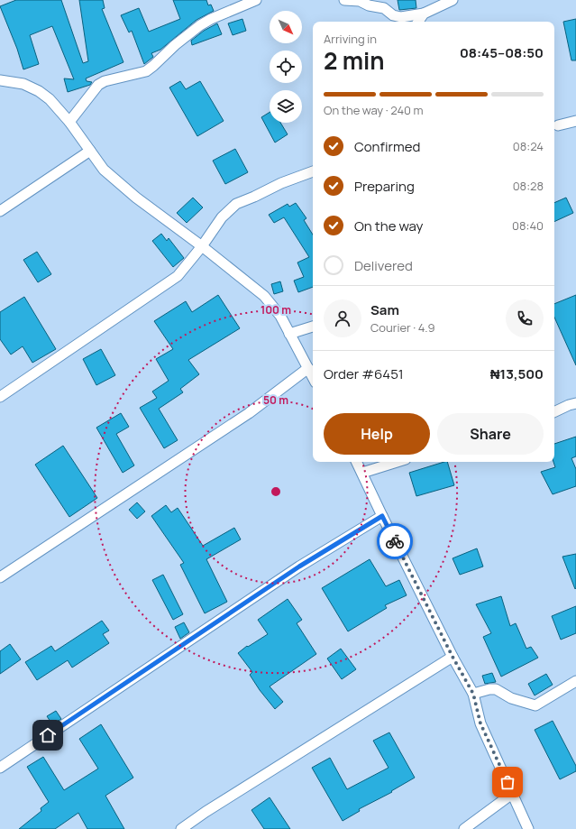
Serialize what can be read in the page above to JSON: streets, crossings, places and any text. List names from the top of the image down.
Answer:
{
  "north": "bottom right",
  "page": {
    "heading": ["2 min", "Arriving in", "08:45–08:50"],
    "panel": [
      "Sam",
      "Courier · 4.9",
      "Order #6451",
      "₦13,500"
    ],
    "bar": "On the way · 240 m",
    "list": [
      ["Confirmed", "08:24"],
      ["Preparing", "08:28"],
      ["On the way", "08:40"],
      "Delivered"
    ],
    "buttons": ["Help", "Share"]
  },
  "rings": ["100 m", "50 m"]
}
